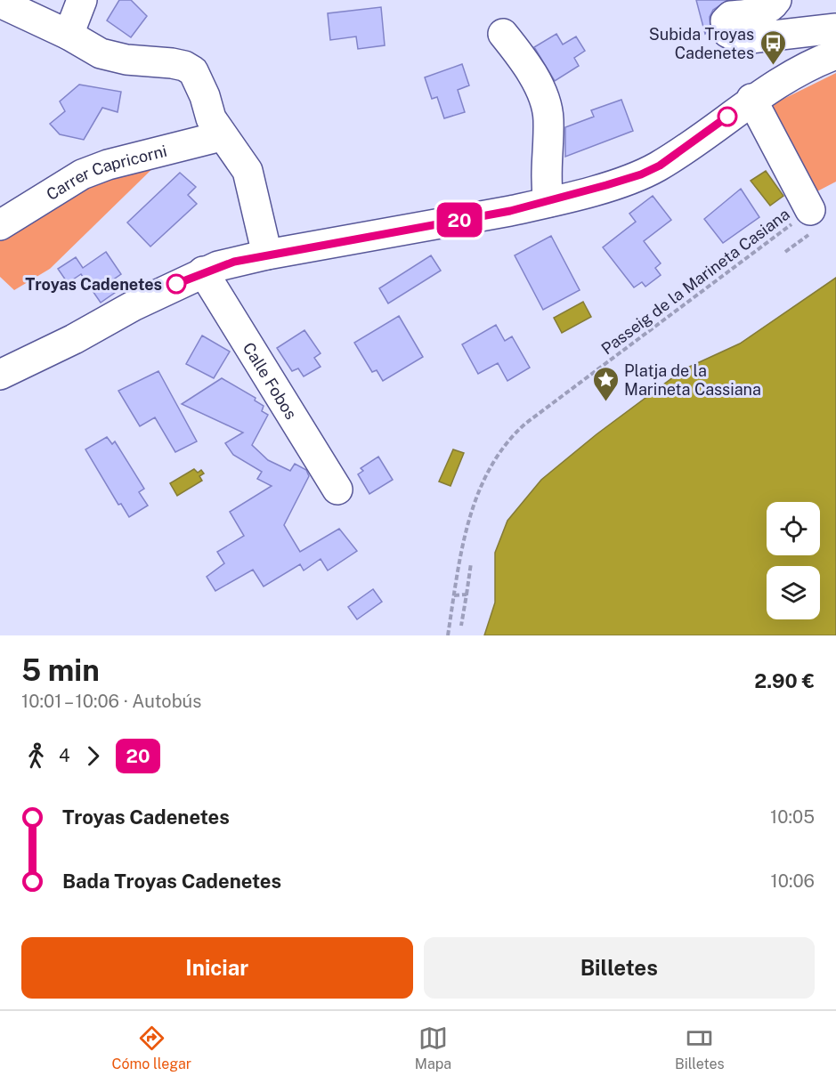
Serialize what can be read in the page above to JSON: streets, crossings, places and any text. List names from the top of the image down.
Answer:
{
  "streets": {
    "street": ["Carrer Capricorni", "Calle Fobos"],
    "path": ["Passeig de la Marineta Casiana"]
  },
  "places": {
    "bus stop": ["Subida Troyas Cadenetes"],
    "other": ["Troyas Cadenetes"],
    "place": ["Platja de la Marineta Cassiana"]
  },
  "lines": ["bus line 20"],
  "page": {
    "on_map": "20",
    "heading": ["5 min", "10:01 – 10:06 · Autobús", "2.90 €"],
    "legs": ["4", "20"],
    "list": [
      {
        "name": "Troyas Cadenetes",
        "value": "10:05"
      },
      {
        "name": "Bada Troyas Cadenetes",
        "value": "10:06"
      }
    ],
    "buttons": ["Iniciar", "Billetes"],
    "tabs": ["Cómo llegar", "Mapa", "Billetes"]
  }
}
